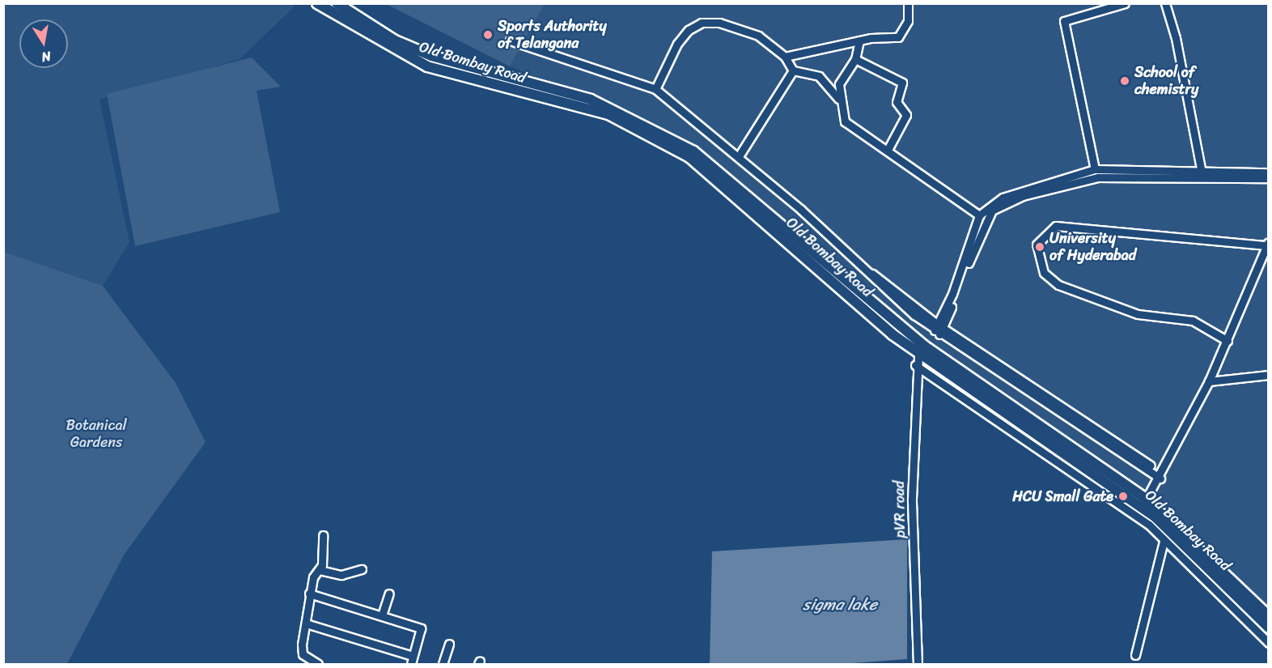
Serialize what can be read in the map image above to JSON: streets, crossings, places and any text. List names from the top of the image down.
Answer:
{
  "streets": {
    "main road": ["Old Bombay Road"],
    "street": ["pVR road"]
  },
  "crossings": [
    ["Old Bombay Road", "pVR road"]
  ],
  "water": ["sigma lake"],
  "parks": ["Botanical Gardens"],
  "places": [
    "Sports Authority of Telangana",
    "School of chemistry",
    "University of Hyderabad",
    "HCU Small Gate"
  ],
  "north": "bottom"
}
